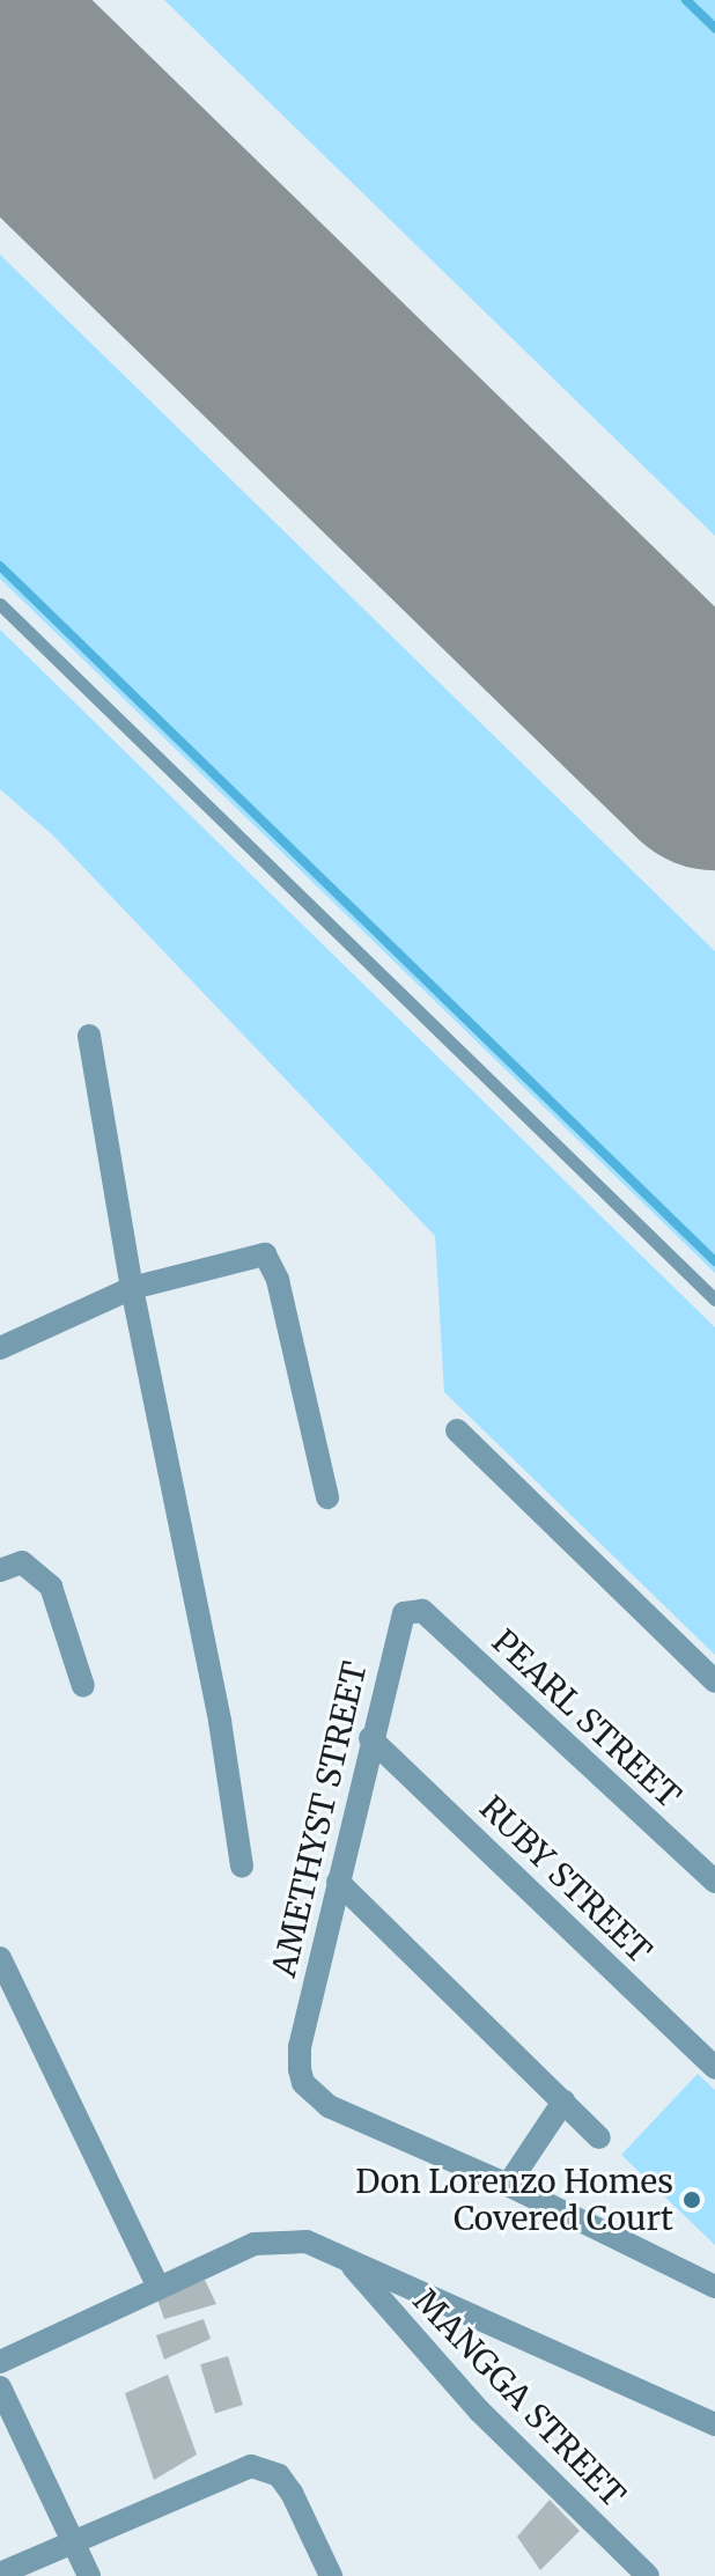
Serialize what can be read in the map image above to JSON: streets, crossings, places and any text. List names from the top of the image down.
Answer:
{
  "streets": {
    "street": [
      "PEARL STREET",
      "AMETHYST STREET",
      "RUBY STREET",
      "MANGGA STREET"
    ]
  },
  "crossings": [
    ["PEARL STREET", "AMETHYST STREET"],
    ["AMETHYST STREET", "RUBY STREET"]
  ],
  "places": ["Don Lorenzo Homes Covered Court"]
}
